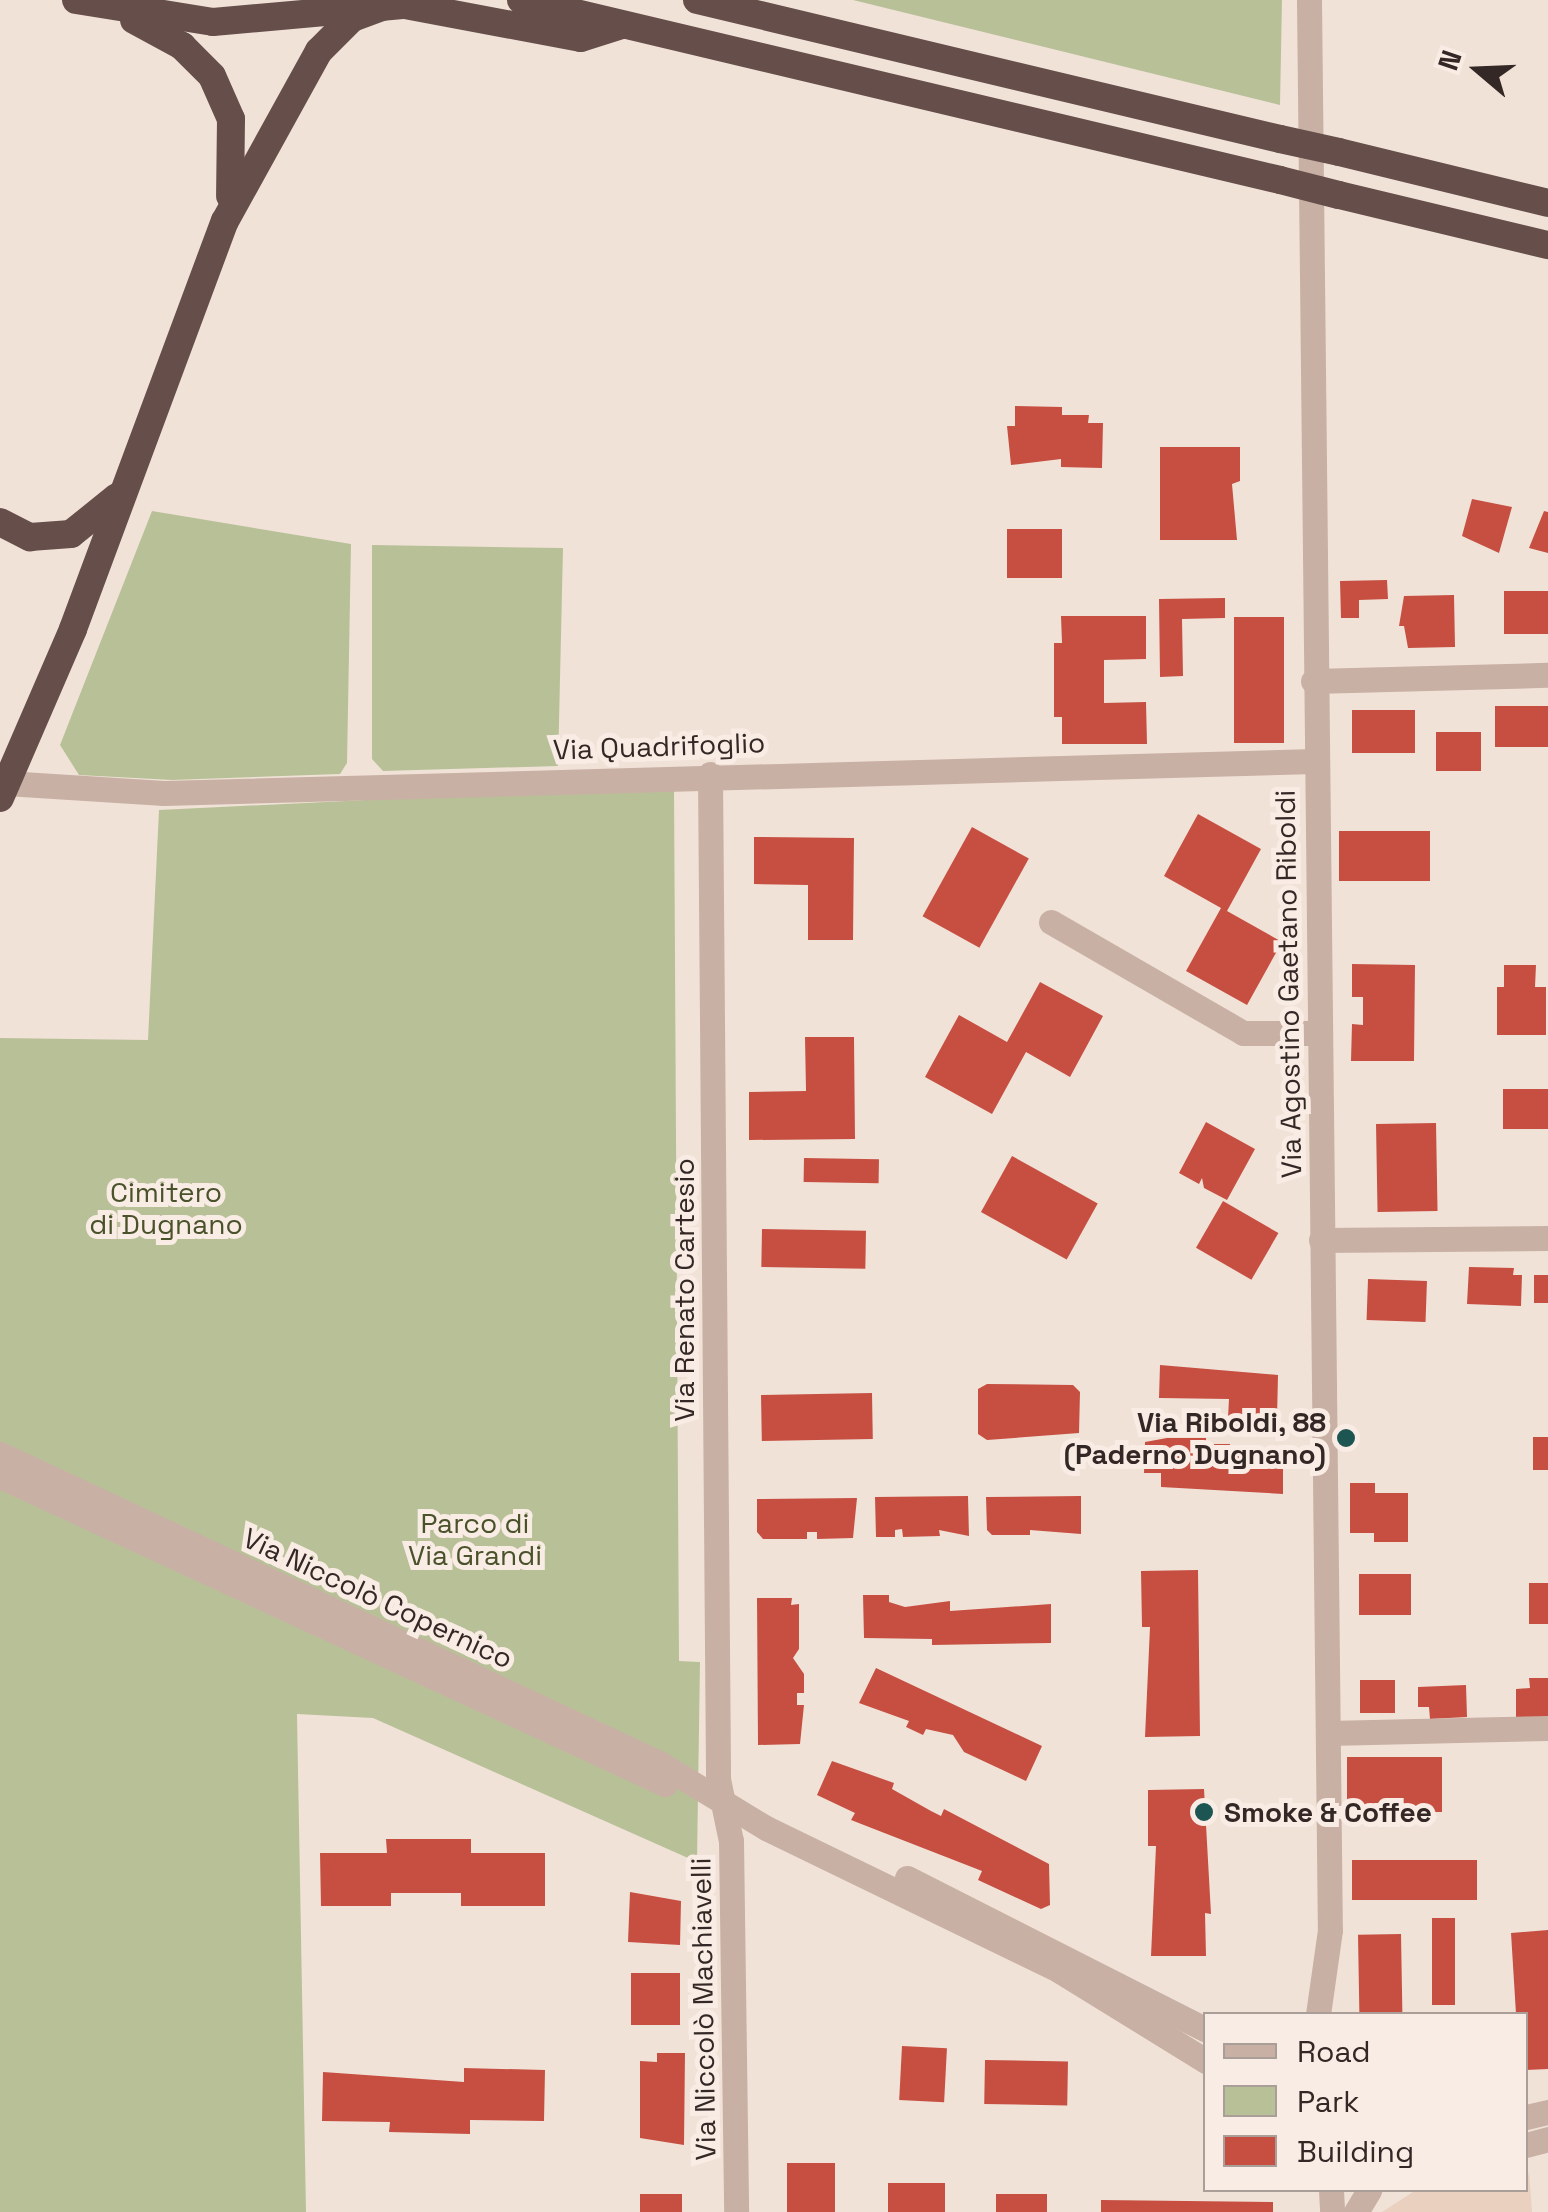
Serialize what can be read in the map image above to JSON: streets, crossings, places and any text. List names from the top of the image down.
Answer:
{
  "streets": {
    "street": [
      "Via Quadrifoglio",
      "Via Agostino Gaetano Riboldi",
      "Via Renato Cartesio",
      "Via Niccolò Copernico",
      "Via Niccolò Machiavelli"
    ]
  },
  "crossings": [
    ["Via Quadrifoglio", "Via Agostino Gaetano Riboldi"],
    ["Via Quadrifoglio", "Via Renato Cartesio"],
    ["Via Renato Cartesio", "Via Niccolò Copernico"],
    ["Via Renato Cartesio", "Via Niccolò Machiavelli"],
    ["Via Niccolò Copernico", "Via Niccolò Machiavelli"]
  ],
  "parks": ["Cimitero di Dugnano", "Parco di Via Grandi"],
  "places": ["Via Riboldi, 88 (Paderno Dugnano)", "Smoke & Coffee"],
  "legend": ["Road", "Park", "Building"],
  "north": "left"
}
